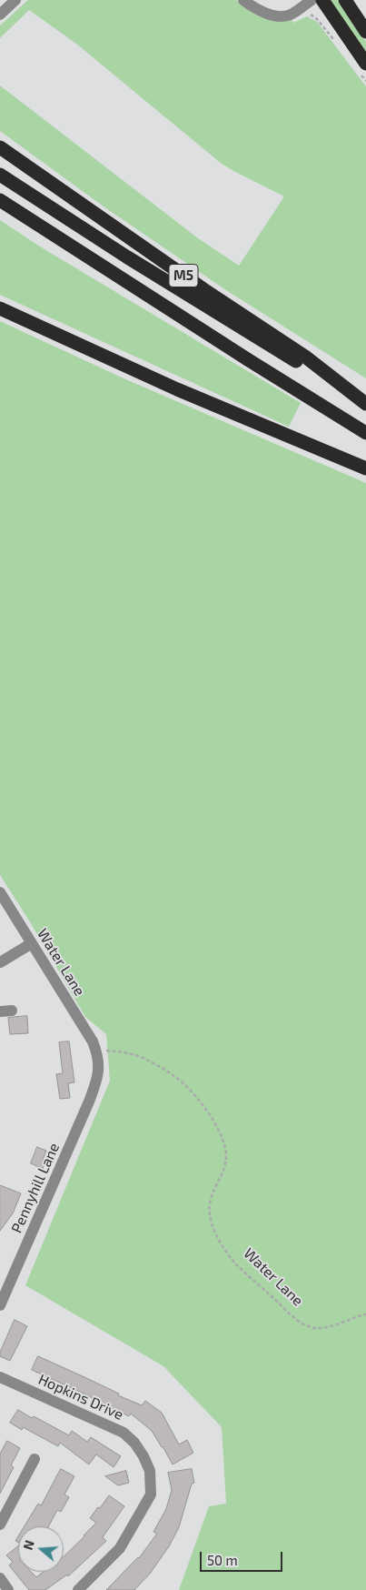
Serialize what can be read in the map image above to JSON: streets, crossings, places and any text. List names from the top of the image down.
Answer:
{
  "streets": {
    "highway": ["M5"],
    "street": ["Water Lane", "Pennyhill Lane", "Hopkins Drive"]
  },
  "crossings": [
    ["Water Lane", "Pennyhill Lane"]
  ],
  "scale_bar": "50 m",
  "north": "left"
}
